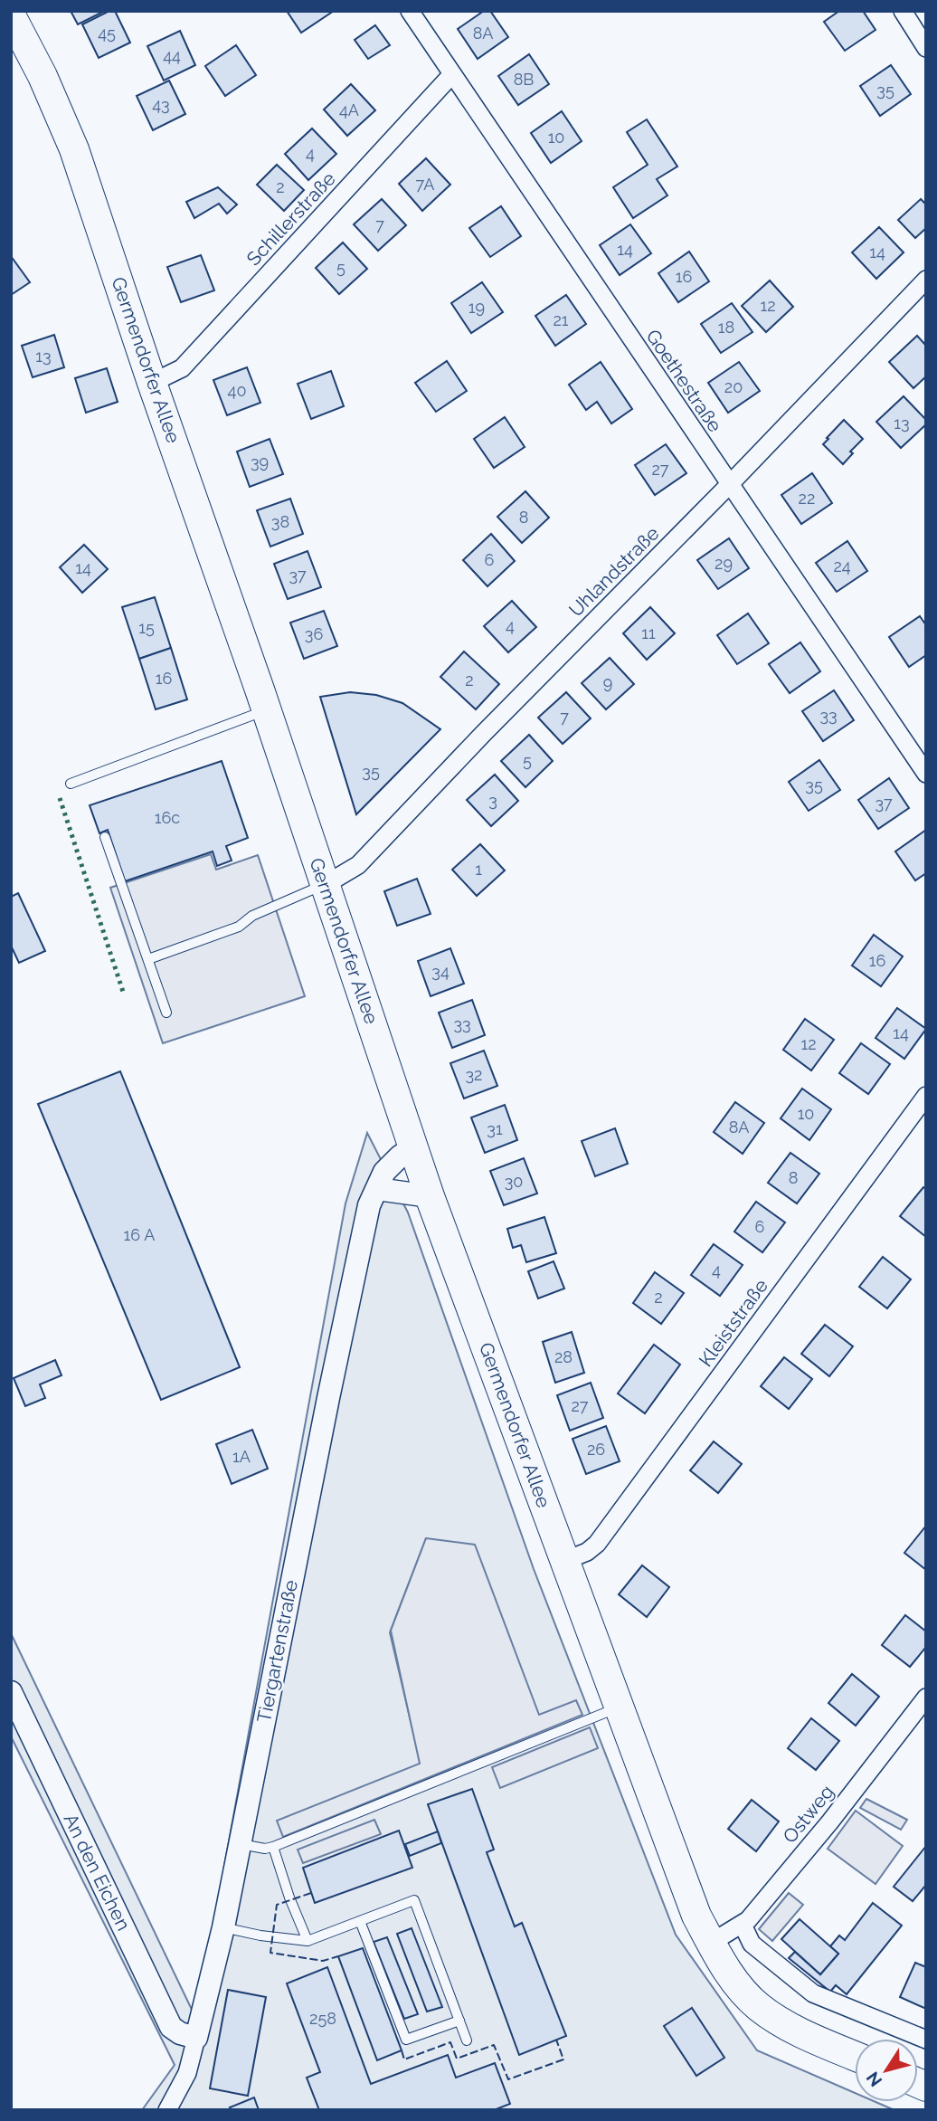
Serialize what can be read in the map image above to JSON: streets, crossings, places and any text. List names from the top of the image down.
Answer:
{
  "streets": {
    "main road": ["Germendorfer Allee"],
    "street": [
      "Schillerstraße",
      "Goethestraße",
      "Uhlandstraße",
      "Kleiststraße",
      "Tiergartenstraße",
      "Ostweg",
      "An den Eichen"
    ]
  },
  "crossings": [
    ["Schillerstraße", "Germendorfer Allee"],
    ["Schillerstraße", "Goethestraße"],
    ["Germendorfer Allee", "Uhlandstraße"],
    ["Germendorfer Allee", "Kleiststraße"],
    ["Germendorfer Allee", "Tiergartenstraße"],
    ["Germendorfer Allee", "Ostweg"],
    ["Goethestraße", "Uhlandstraße"],
    ["Tiergartenstraße", "An den Eichen"]
  ],
  "house_numbers": [
    "45",
    "8A",
    "44",
    "8B",
    "35",
    "43",
    "4A",
    "10",
    "4",
    "7A",
    "2",
    "7",
    "14",
    "14",
    "5",
    "16",
    "12",
    "19",
    "21",
    "18",
    "13",
    "20",
    "40",
    "13",
    "39",
    "27",
    "22",
    "8",
    "38",
    "6",
    "29",
    "24",
    "14",
    "37",
    "4",
    "15",
    "11",
    "36",
    "16",
    "2",
    "9",
    "33",
    "7",
    "5",
    "35",
    "35",
    "3",
    "37",
    "16c",
    "1",
    "16",
    "34",
    "33",
    "14",
    "12",
    "32",
    "10",
    "8A",
    "31",
    "8",
    "30",
    "6",
    "16 A",
    "4",
    "2",
    "28",
    "27",
    "26",
    "1A",
    "258"
  ],
  "north": "bottom left"
}
